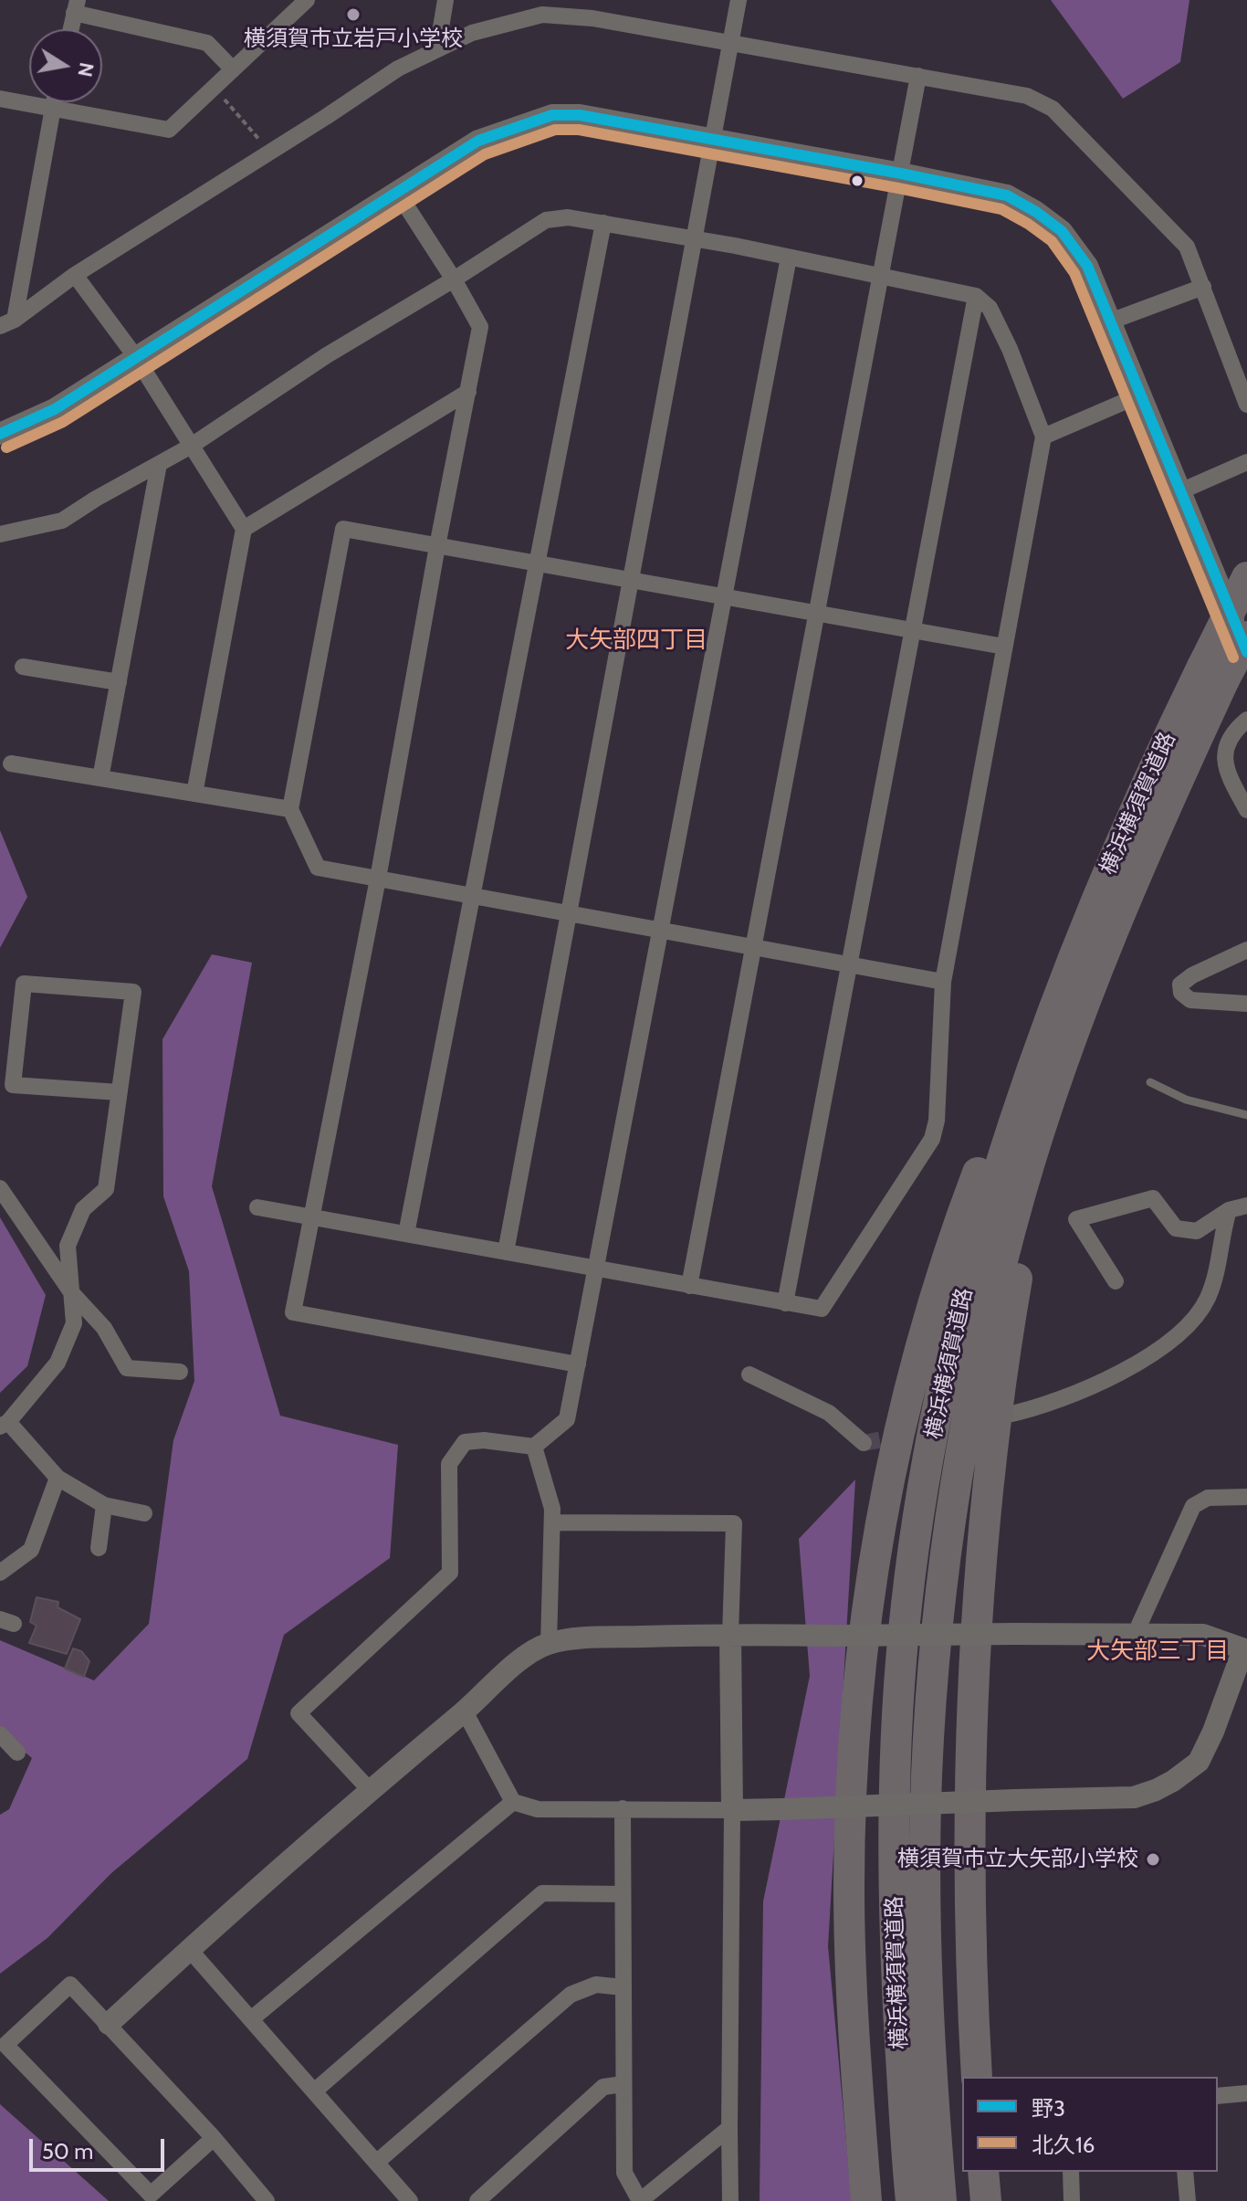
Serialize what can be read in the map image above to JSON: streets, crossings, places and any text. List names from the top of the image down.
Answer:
{
  "streets": {
    "highway": ["横浜横須賀道路"]
  },
  "districts": ["大矢部四丁目", "大矢部三丁目"],
  "places": ["横須賀市立岩戸小学校", "横須賀市立大矢部小学校"],
  "lines": ["transit line 野3", "transit line 北久16"],
  "legend": ["野3", "北久16"],
  "scale_bar": "50 m",
  "north": "right"
}
